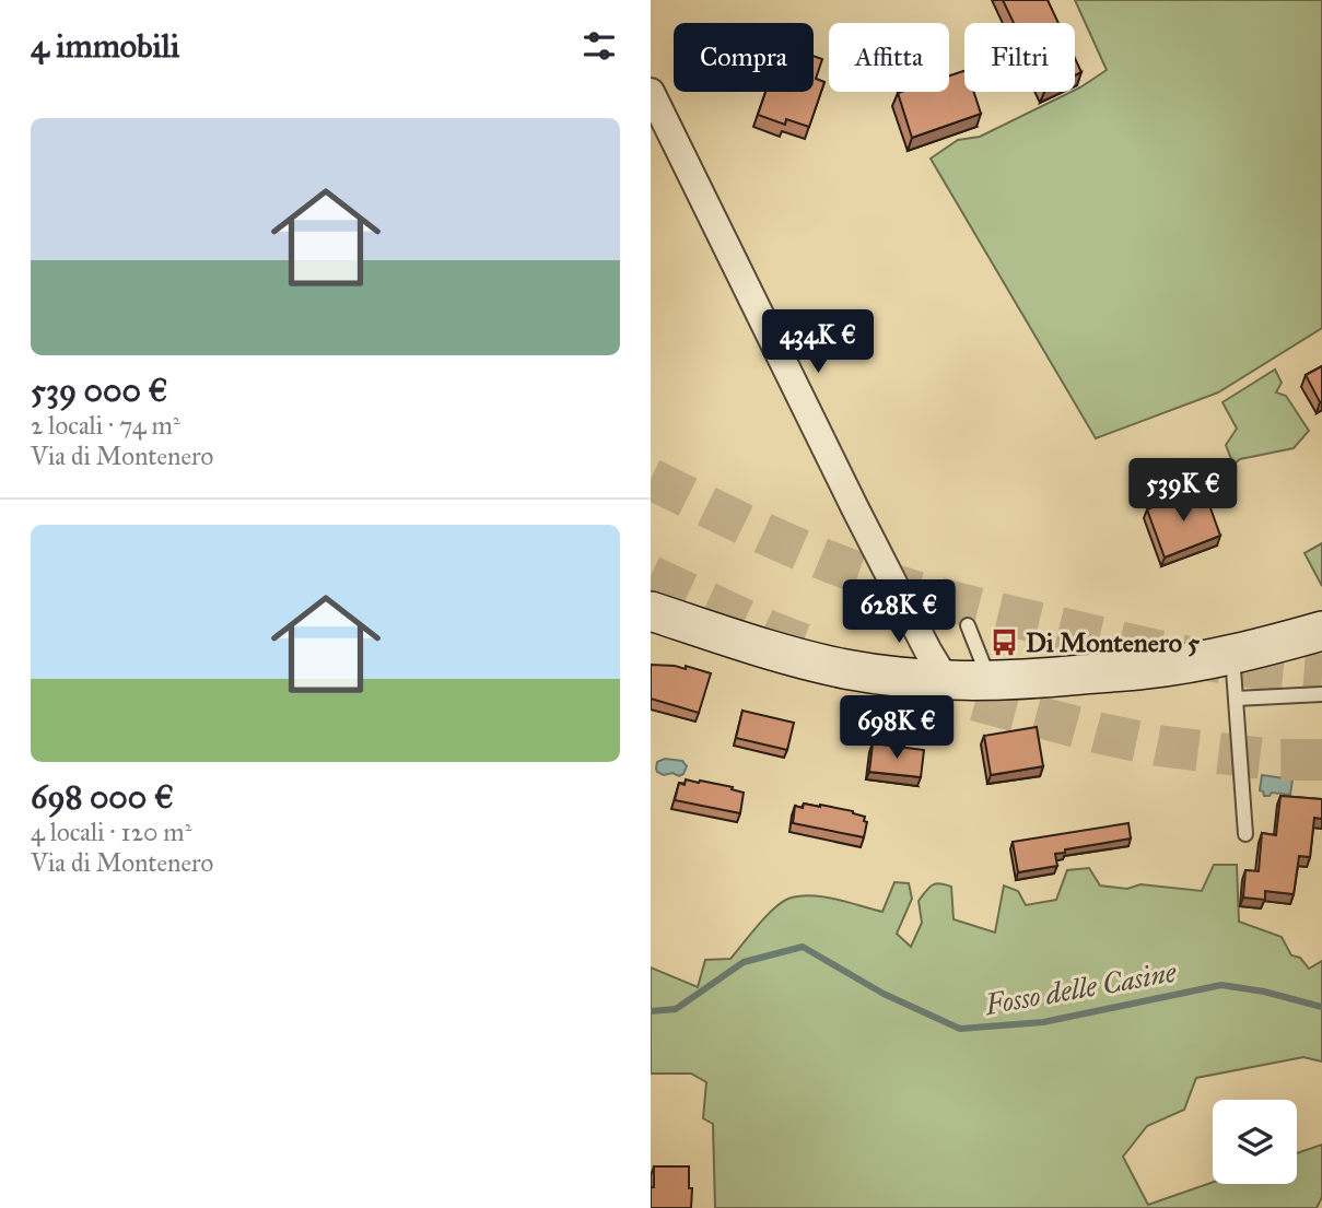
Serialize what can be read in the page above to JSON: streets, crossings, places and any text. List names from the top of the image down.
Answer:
{
  "water": ["Fosso delle Casine"],
  "places": {
    "bus stop": ["Di Montenero 5"]
  },
  "page": {
    "heading": "4 immobili",
    "chip": ["Compra", "Affitta", "Filtri"],
    "list": [
      {
        "name": "539 000 €",
        "note": "2 locali · 74 m² · Via di Montenero"
      },
      {
        "name": "698 000 €",
        "note": "4 locali · 120 m² · Via di Montenero"
      }
    ],
    "price": [
      "434K €",
      "539K €",
      "628K €",
      "698K €"
    ]
  }
}
